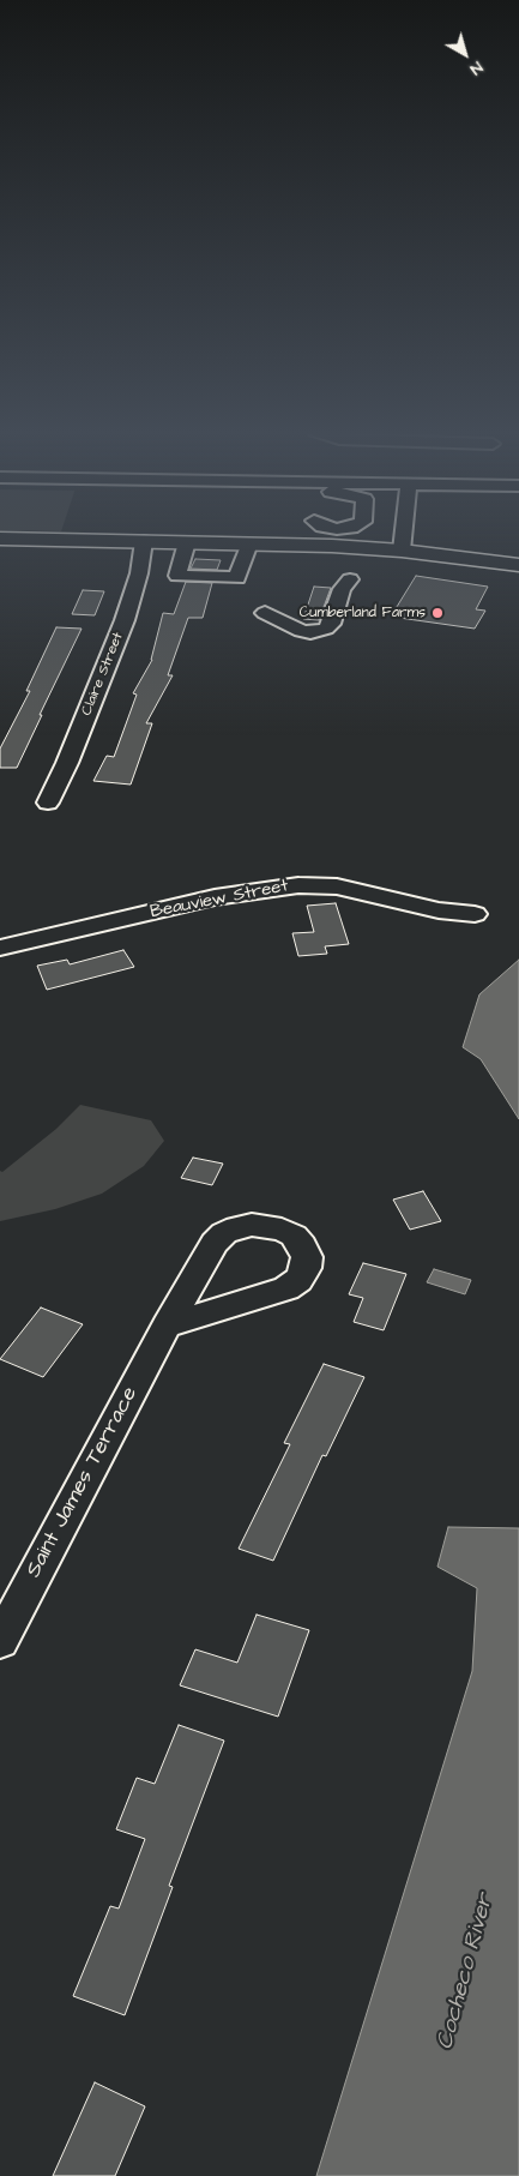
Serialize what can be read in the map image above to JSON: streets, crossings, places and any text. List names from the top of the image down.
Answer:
{
  "streets": {
    "street": ["Claire Street", "Beauview Street", "Saint James Terrace"]
  },
  "water": ["Cocheco River"],
  "places": ["Cumberland Farms"],
  "north": "bottom right"
}
